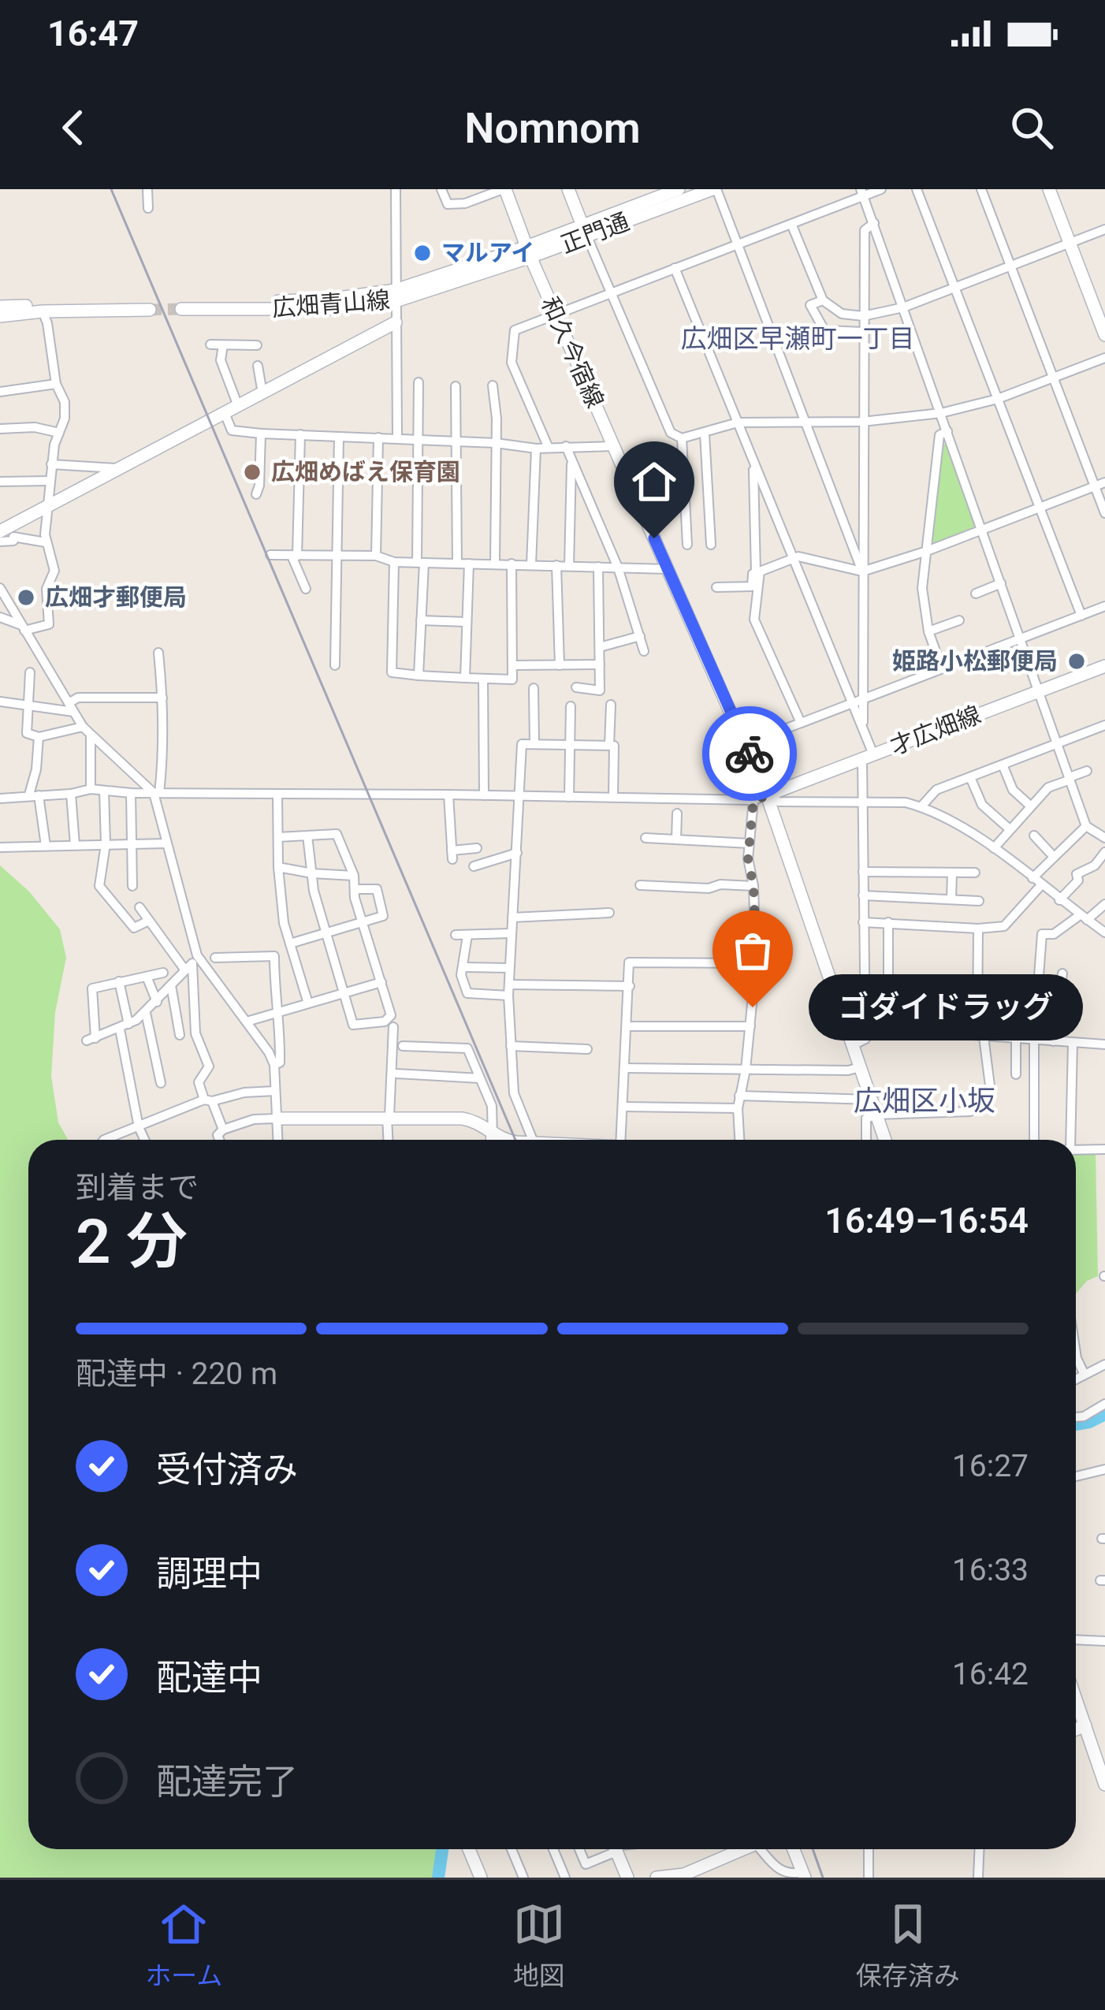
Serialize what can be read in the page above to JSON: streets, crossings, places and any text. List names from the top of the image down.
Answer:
{
  "streets": {
    "main road": [
      "正門通",
      "広畑青山線",
      "和久今宿線",
      "才広畑線"
    ]
  },
  "crossings": [
    ["正門通", "広畑青山線"],
    ["正門通", "和久今宿線"],
    ["広畑青山線", "和久今宿線"],
    ["和久今宿線", "才広畑線"]
  ],
  "districts": ["広畑区早瀬町一丁目", "広畑区小坂"],
  "places": [
    "マルアイ",
    "広畑めばえ保育園",
    "広畑才郵便局",
    "姫路小松郵便局",
    "ゴダイドラッグ"
  ],
  "page": {
    "status": "16:47",
    "header": "Nomnom",
    "bubble": "ゴダイドラッグ",
    "heading": ["2 分", "到着まで", "16:49–16:54"],
    "bar": "配達中 · 220 m",
    "list": [
      ["受付済み", "16:27"],
      ["調理中", "16:33"],
      ["配達中", "16:42"],
      "配達完了"
    ],
    "tabs": ["ホーム", "地図", "保存済み"]
  }
}
